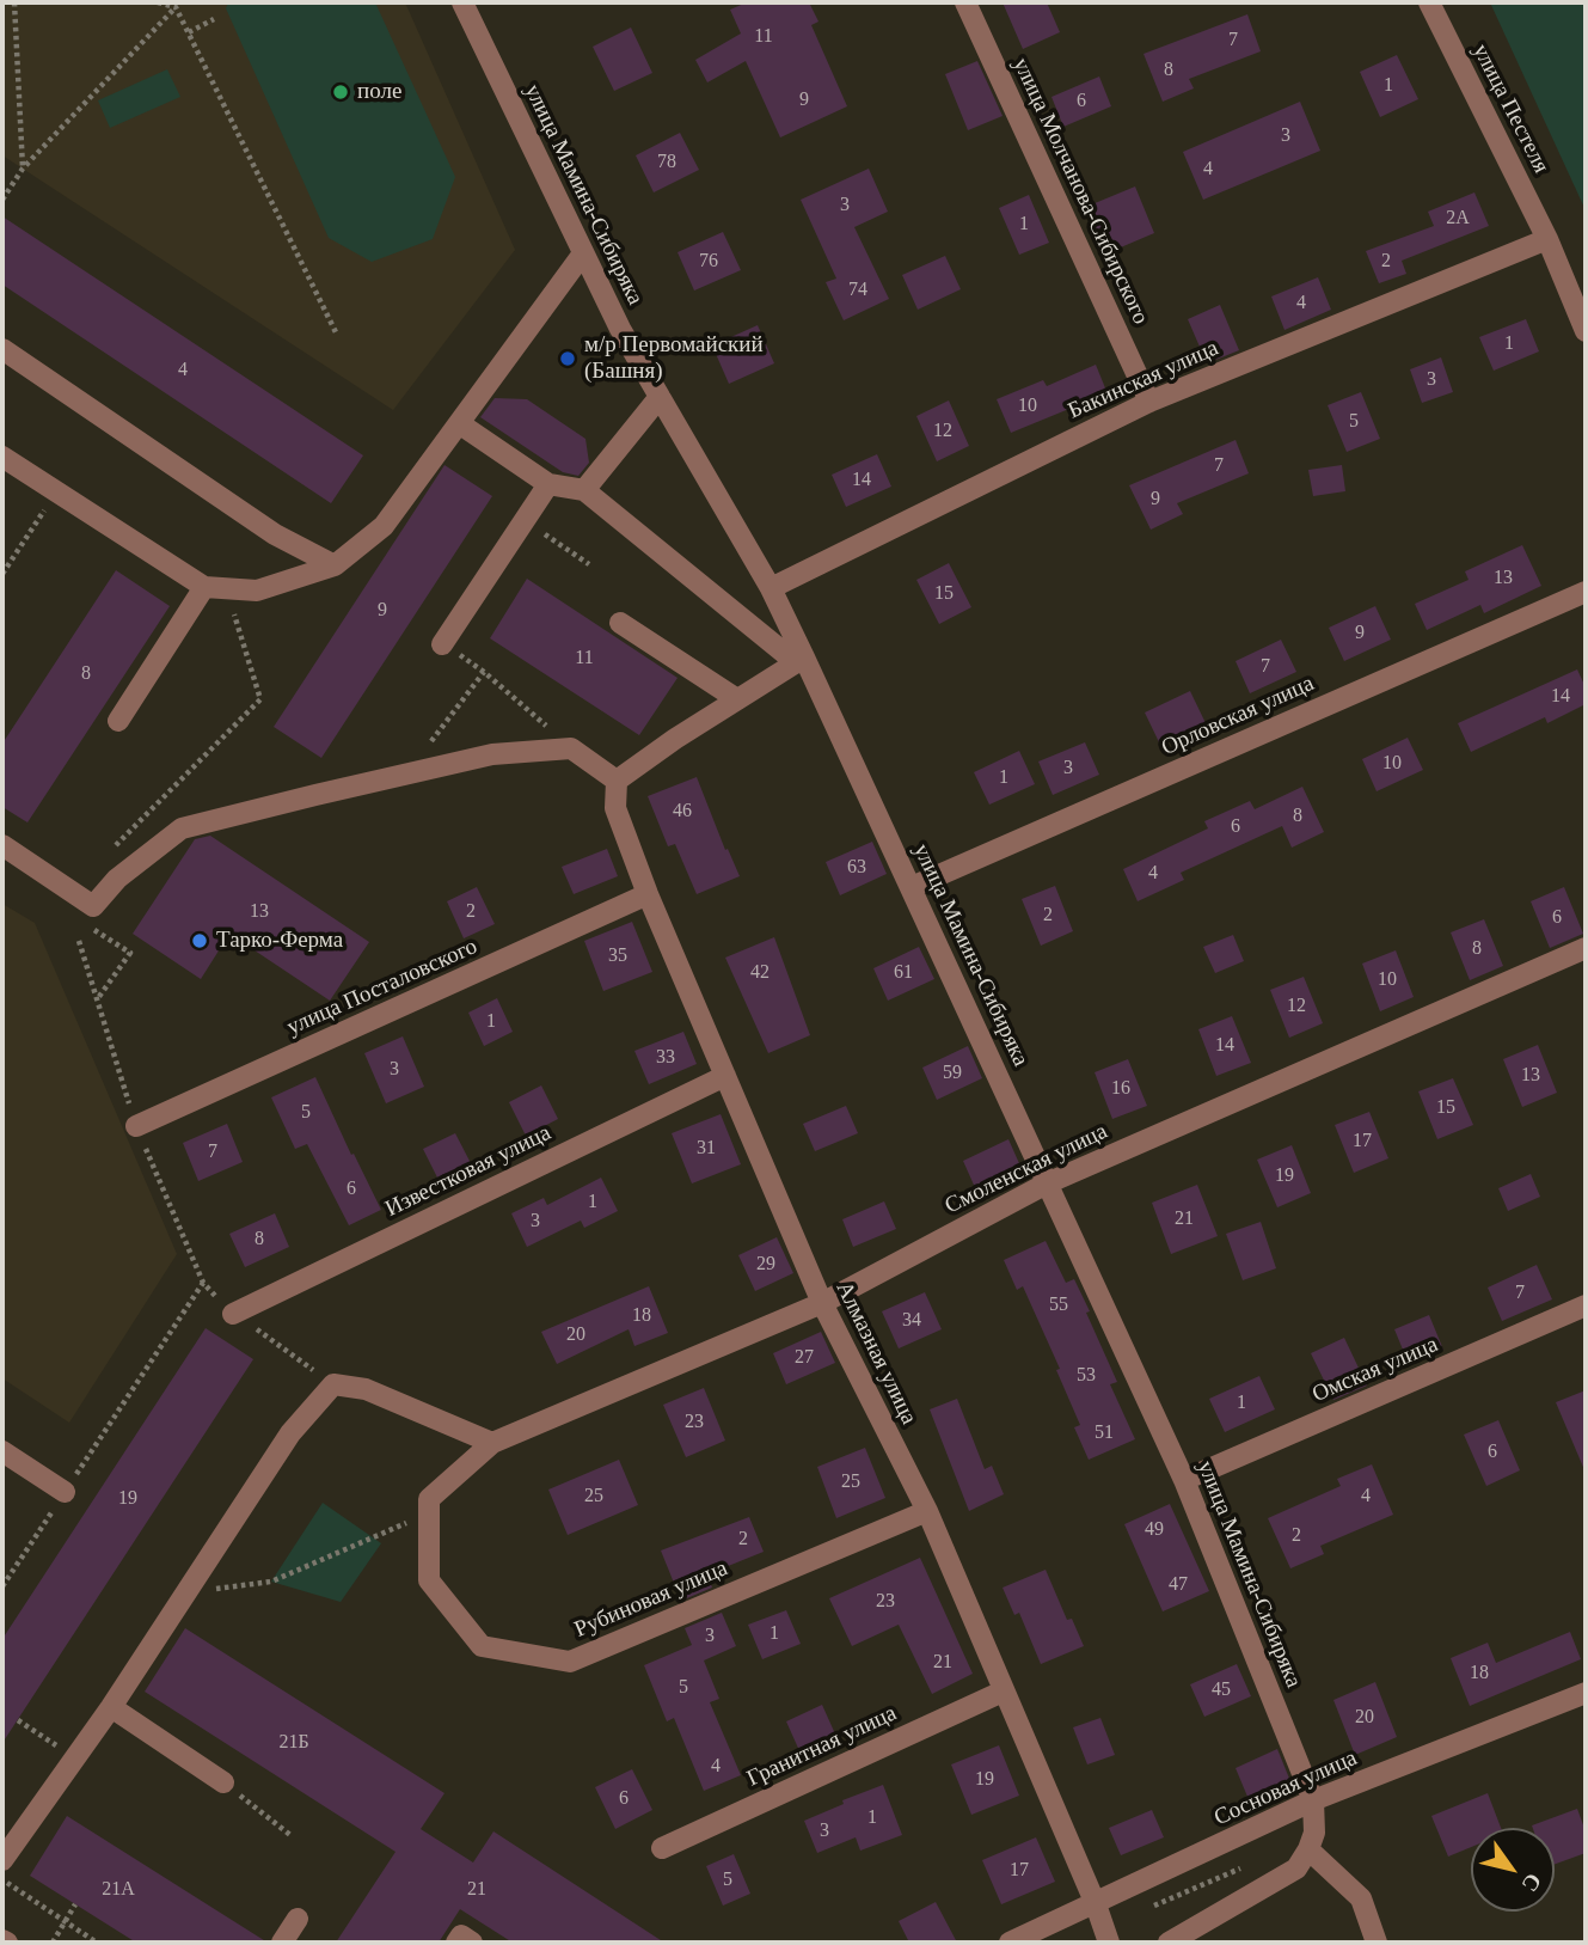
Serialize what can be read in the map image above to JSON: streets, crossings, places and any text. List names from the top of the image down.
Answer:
{
  "streets": {
    "street": [
      "улица Пестеля",
      "улица Молчанова-Сибирского",
      "улица Мамина-Сибиряка",
      "Бакинская улица",
      "Орловская улица",
      "улица Посталовского",
      "Смоленская улица",
      "Известковая улица",
      "Алмазная улица",
      "Омская улица",
      "Рубиновая улица",
      "Гранитная улица",
      "Сосновая улица"
    ]
  },
  "crossings": [
    ["улица Пестеля", "Бакинская улица"],
    ["улица Молчанова-Сибирского", "Бакинская улица"],
    ["улица Мамина-Сибиряка", "Бакинская улица"],
    ["улица Мамина-Сибиряка", "Орловская улица"],
    ["улица Мамина-Сибиряка", "Смоленская улица"],
    ["улица Мамина-Сибиряка", "Омская улица"],
    ["улица Мамина-Сибиряка", "Сосновая улица"],
    ["улица Посталовского", "Алмазная улица"],
    ["Смоленская улица", "Алмазная улица"],
    ["Известковая улица", "Алмазная улица"],
    ["Алмазная улица", "Рубиновая улица"],
    ["Алмазная улица", "Гранитная улица"],
    ["Алмазная улица", "Сосновая улица"]
  ],
  "places": ["поле", "м/р Первомайский (Башня)", "Тарко-Ферма"],
  "house_numbers": [
    "11",
    "7",
    "8",
    "1",
    "9",
    "6",
    "3",
    "78",
    "4",
    "3",
    "2А",
    "1",
    "76",
    "2",
    "74",
    "4",
    "1",
    "4",
    "3",
    "10",
    "5",
    "12",
    "7",
    "14",
    "9",
    "13",
    "15",
    "9",
    "9",
    "11",
    "7",
    "8",
    "14",
    "10",
    "3",
    "1",
    "46",
    "8",
    "6",
    "63",
    "4",
    "13",
    "2",
    "2",
    "6",
    "8",
    "35",
    "42",
    "61",
    "10",
    "12",
    "1",
    "14",
    "33",
    "3",
    "59",
    "13",
    "16",
    "15",
    "5",
    "17",
    "31",
    "7",
    "19",
    "6",
    "1",
    "21",
    "3",
    "8",
    "29",
    "7",
    "55",
    "18",
    "34",
    "20",
    "27",
    "53",
    "1",
    "23",
    "51",
    "6",
    "25",
    "25",
    "4",
    "19",
    "49",
    "2",
    "2",
    "47",
    "23",
    "1",
    "3",
    "21",
    "18",
    "5",
    "45",
    "20",
    "21Б",
    "4",
    "19",
    "6",
    "1",
    "3",
    "17",
    "5",
    "21А",
    "21"
  ],
  "north": "bottom right"
}
